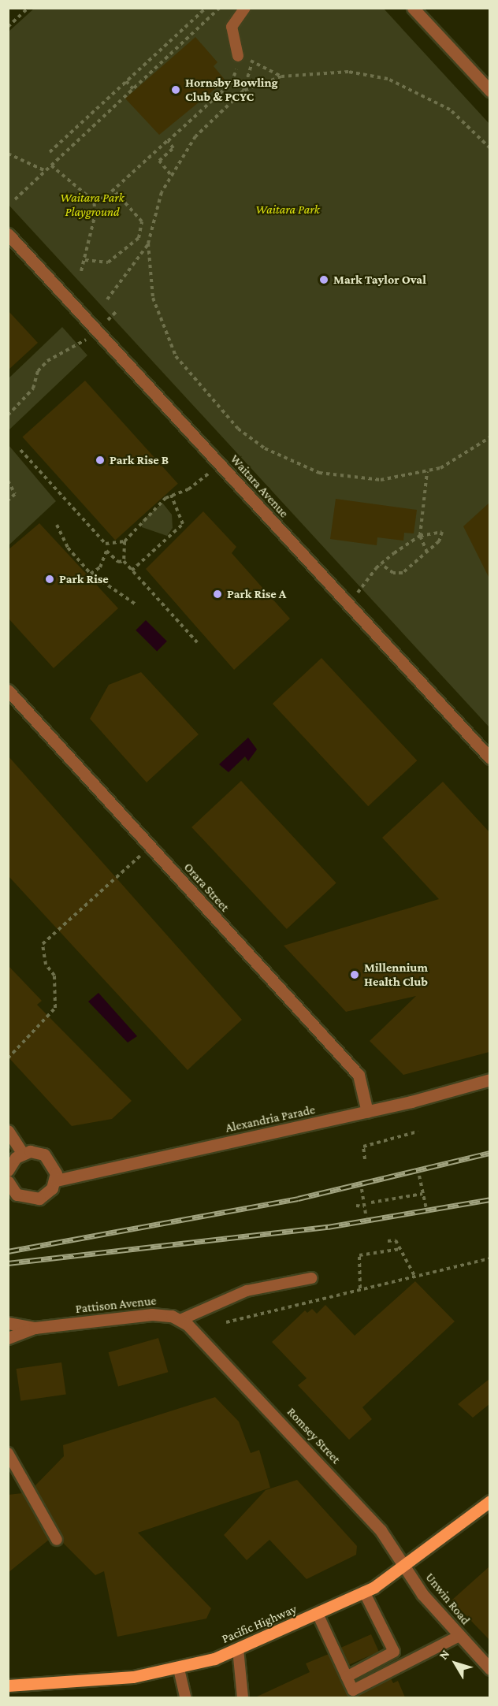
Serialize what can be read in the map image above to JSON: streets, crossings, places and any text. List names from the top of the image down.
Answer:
{
  "streets": {
    "main road": ["Pacific Highway"],
    "street": [
      "Waitara Avenue",
      "Orara Street",
      "Alexandria Parade",
      "Pattison Avenue",
      "Romsey Street",
      "Unwin Road"
    ]
  },
  "crossings": [
    ["Orara Street", "Alexandria Parade"],
    ["Pattison Avenue", "Romsey Street"],
    ["Romsey Street", "Unwin Road"],
    ["Romsey Street", "Pacific Highway"],
    ["Unwin Road", "Pacific Highway"]
  ],
  "parks": ["Waitara Park Playground", "Waitara Park"],
  "places": [
    "Hornsby Bowling Club & PCYC",
    "Mark Taylor Oval",
    "Park Rise B",
    "Park Rise",
    "Park Rise A",
    "Millennium Health Club"
  ],
  "north": "top left"
}
